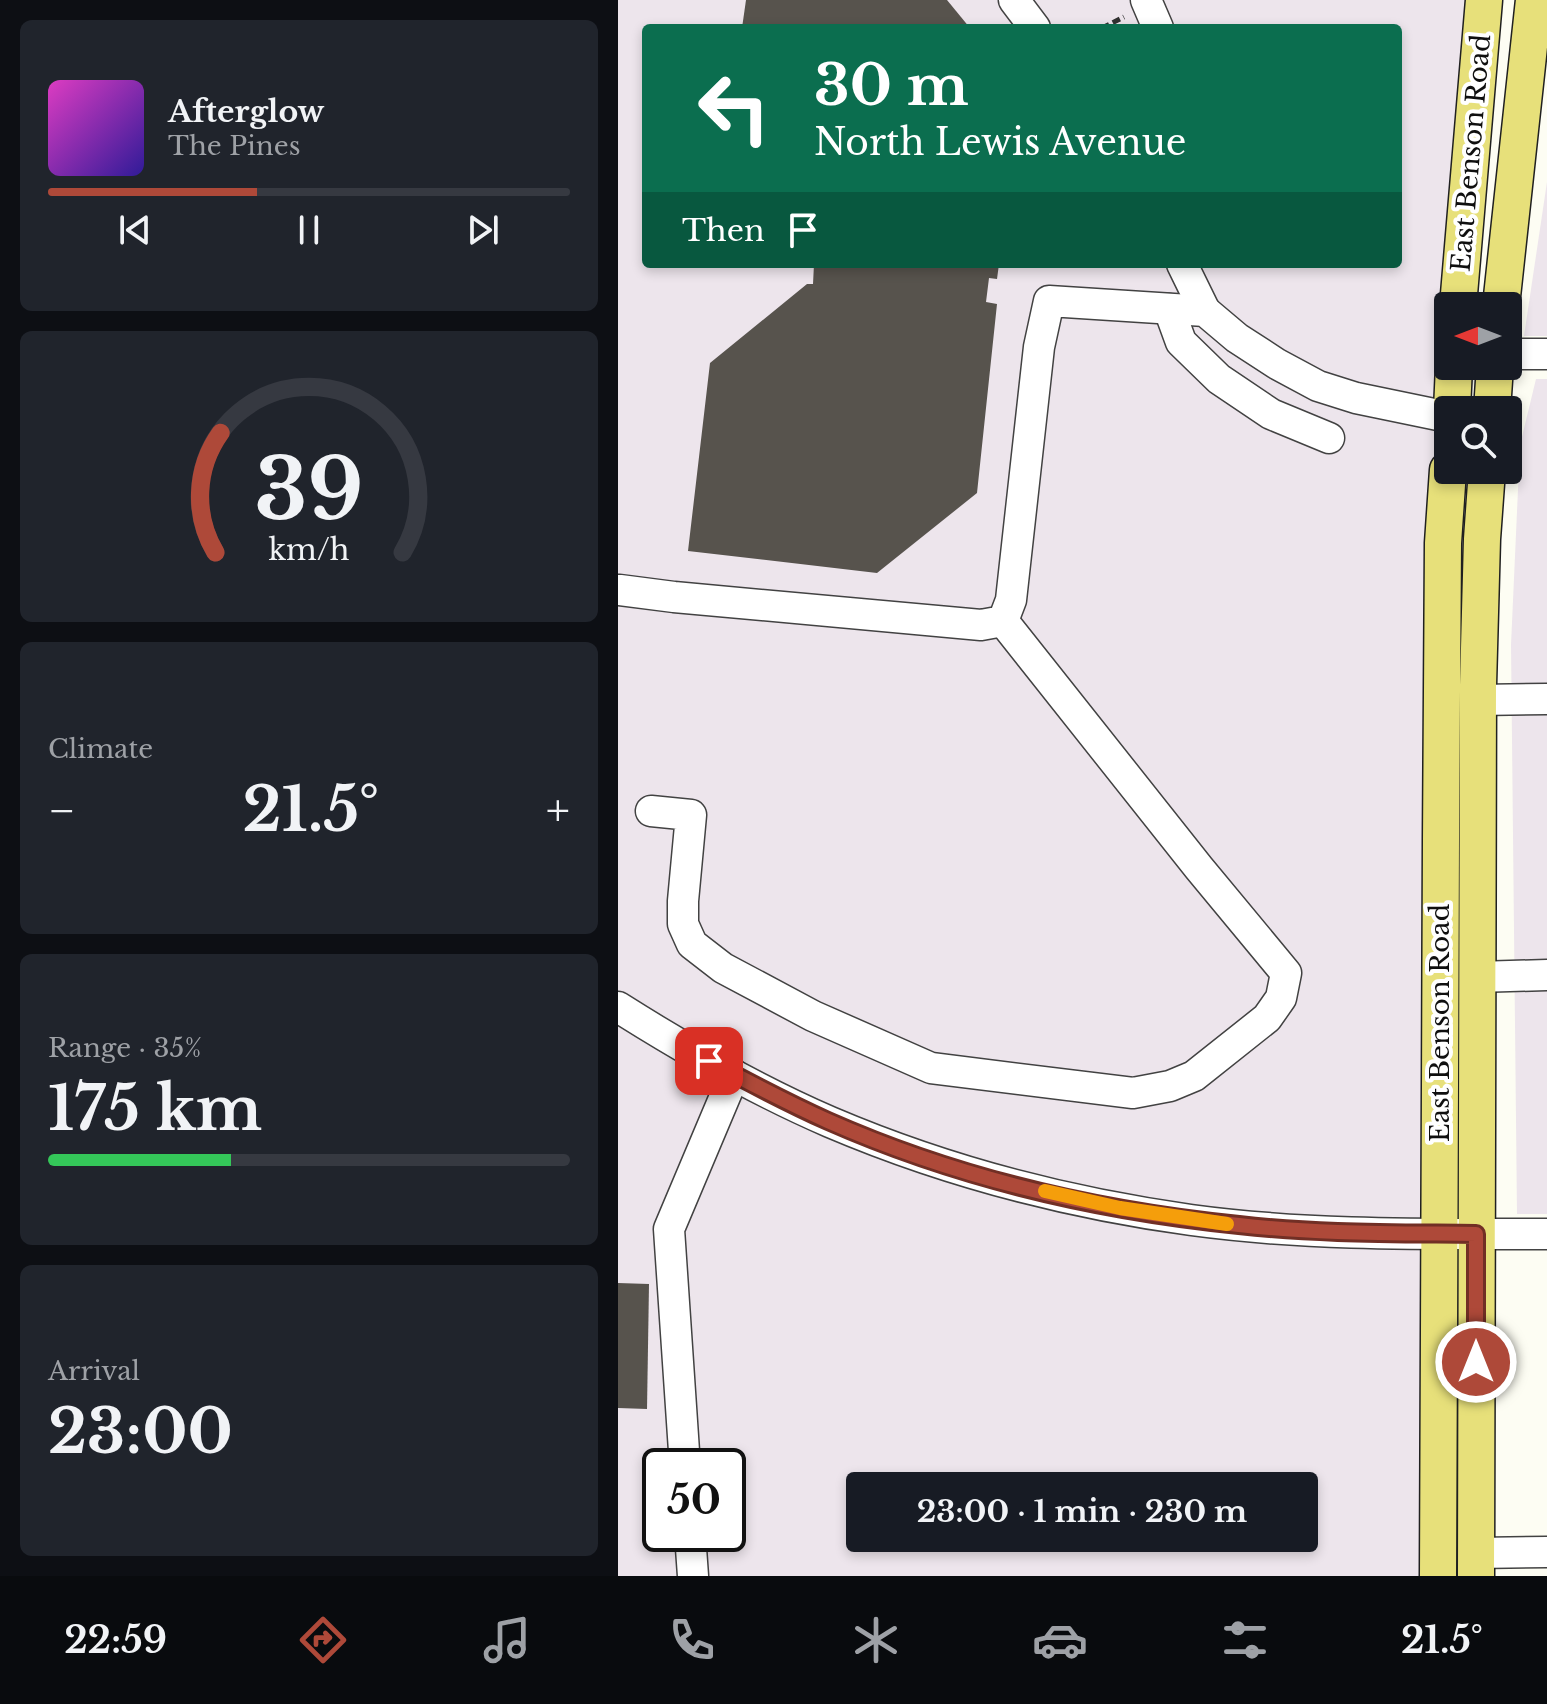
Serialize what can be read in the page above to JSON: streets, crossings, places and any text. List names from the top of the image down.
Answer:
{
  "streets": {
    "main road": ["East Benson Road"]
  },
  "north": "left",
  "page": {
    "turn": ["30 m", "North Lewis Avenue"],
    "song": ["Afterglow", "The Pines"],
    "then": "Then",
    "tile": [
      "Climate",
      ["Range · 35%", "175 km"],
      ["Arrival", "23:00"]
    ],
    "heat": ["−", "21.5°", "+"],
    "limit": "50",
    "trip": "23:00 · 1 min · 230 m",
    "tabs": ["22:59", "21.5°"],
    "gauge": ["39", "km/h"]
  }
}
